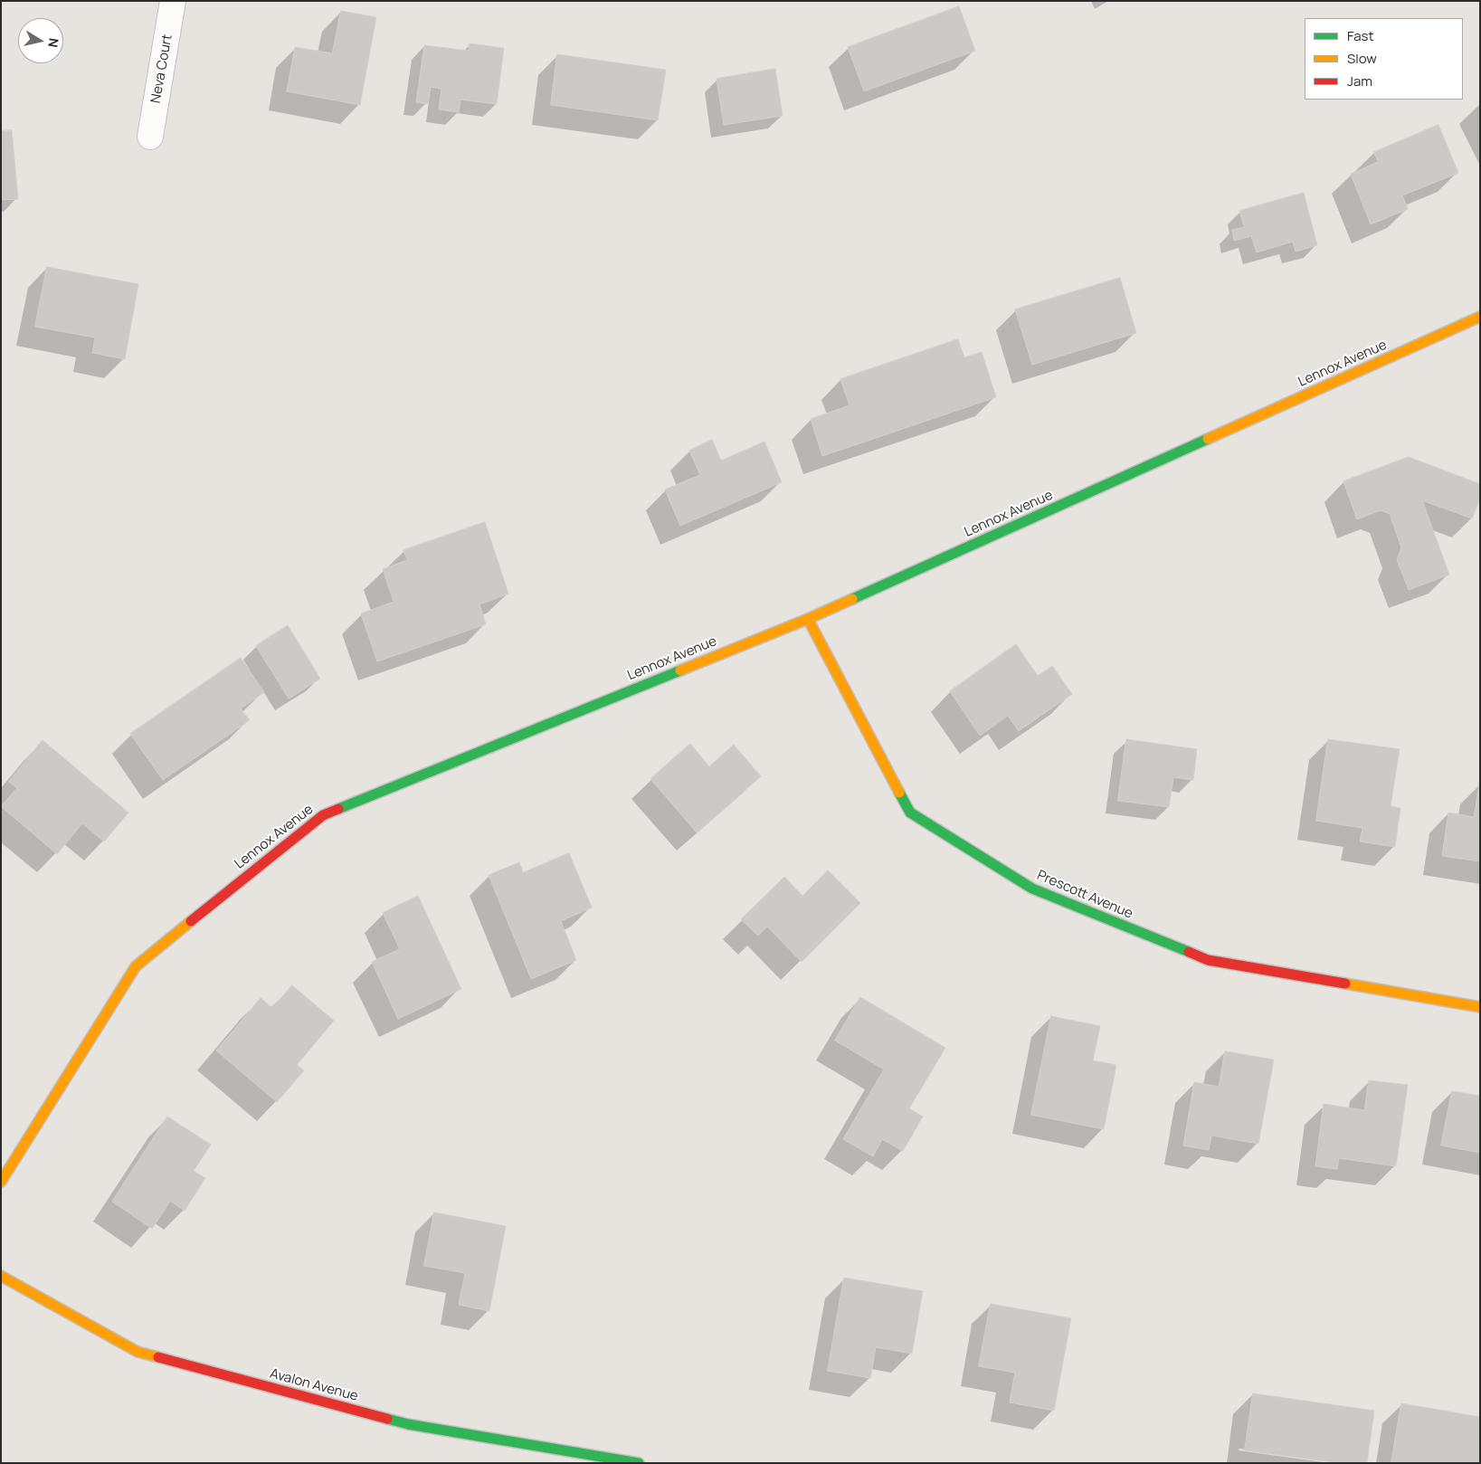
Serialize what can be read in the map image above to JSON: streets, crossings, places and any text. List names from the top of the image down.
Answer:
{
  "streets": {
    "street": [
      "Neva Court",
      "Lennox Avenue",
      "Prescott Avenue",
      "Avalon Avenue"
    ]
  },
  "crossings": [
    ["Lennox Avenue", "Prescott Avenue"]
  ],
  "legend": ["Fast", "Slow", "Jam"],
  "north": "right"
}
